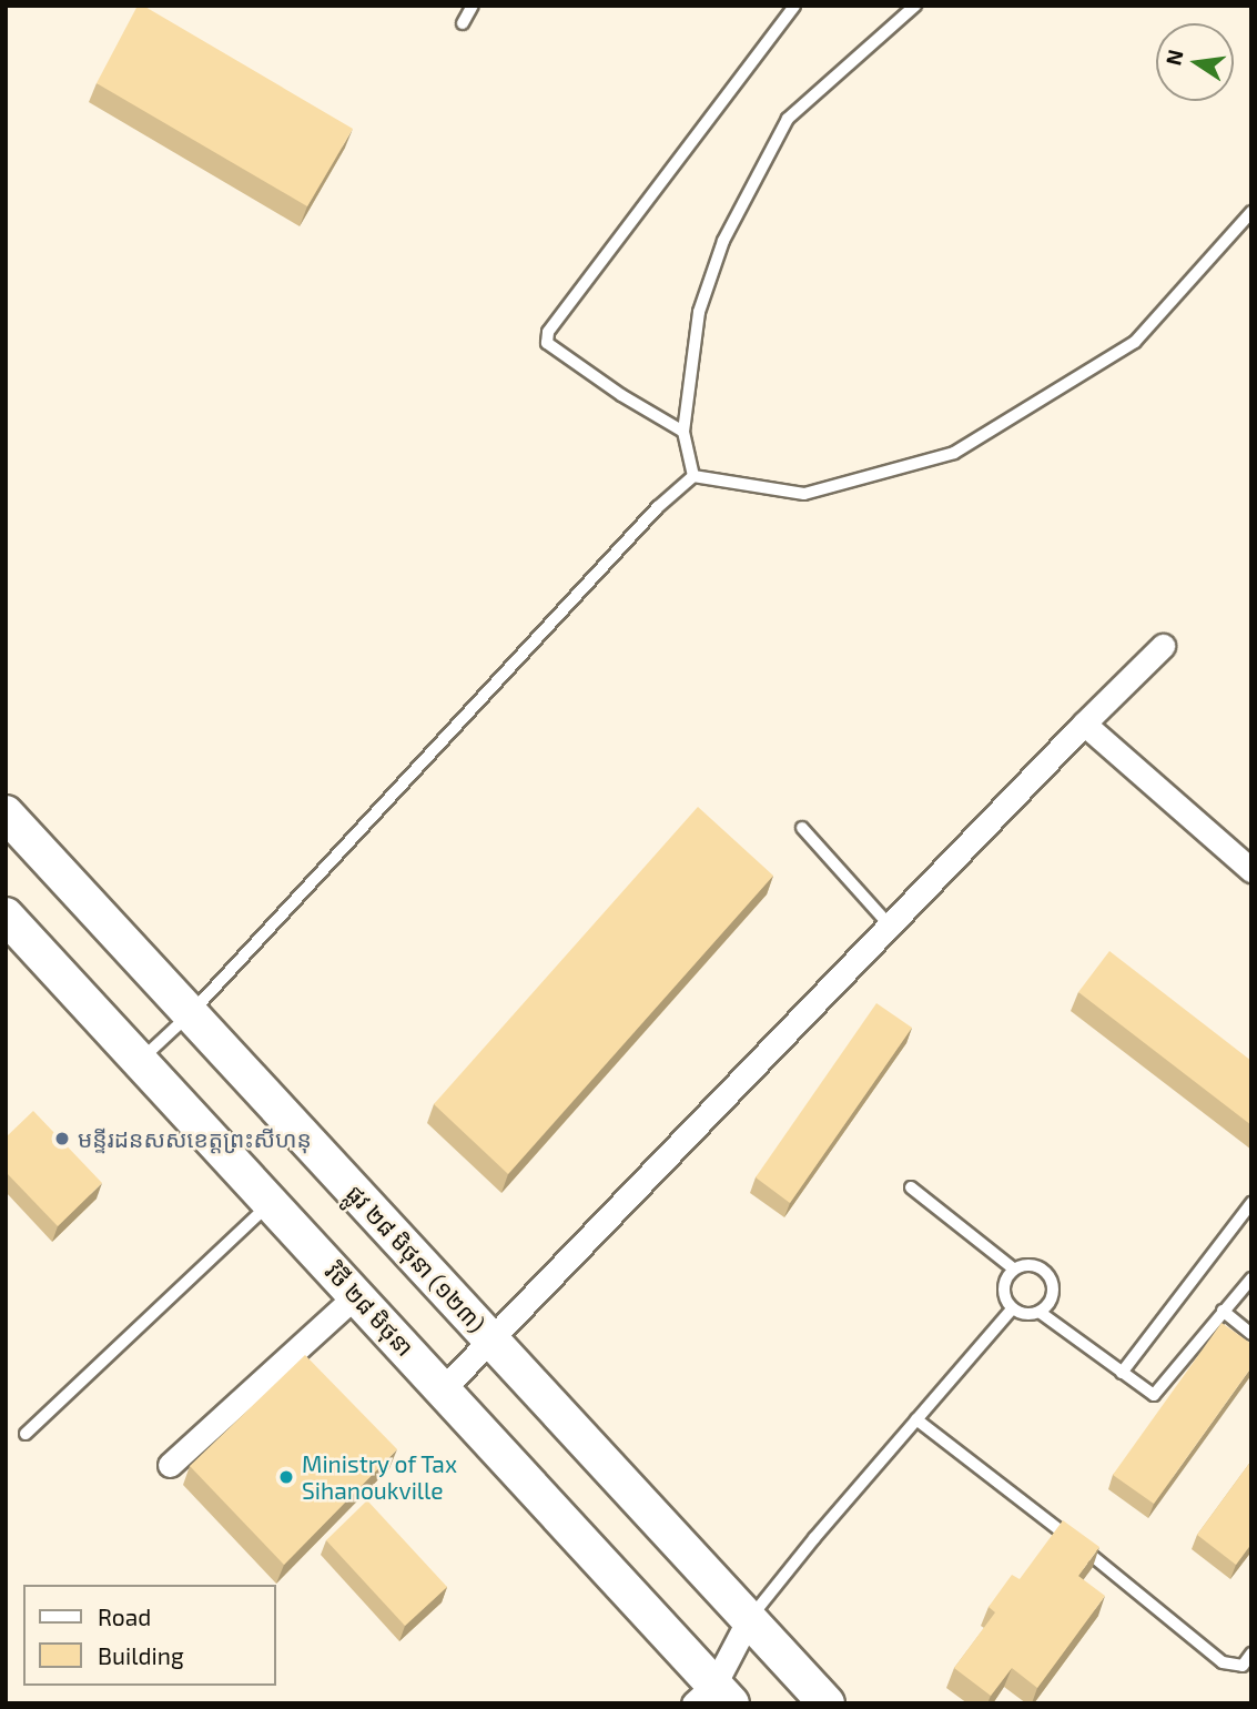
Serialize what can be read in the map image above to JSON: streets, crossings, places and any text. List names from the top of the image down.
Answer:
{
  "streets": {
    "main road": ["ផ្លូវ ២៨ មិថុនា (១២៣)", "វិថី ២៨ មិថុនា"]
  },
  "places": ["មន្ទីរដនសសខេត្តព្រះសីហនុ", "Ministry of Tax Sihanoukville"],
  "legend": ["Road", "Building"],
  "north": "left"
}
